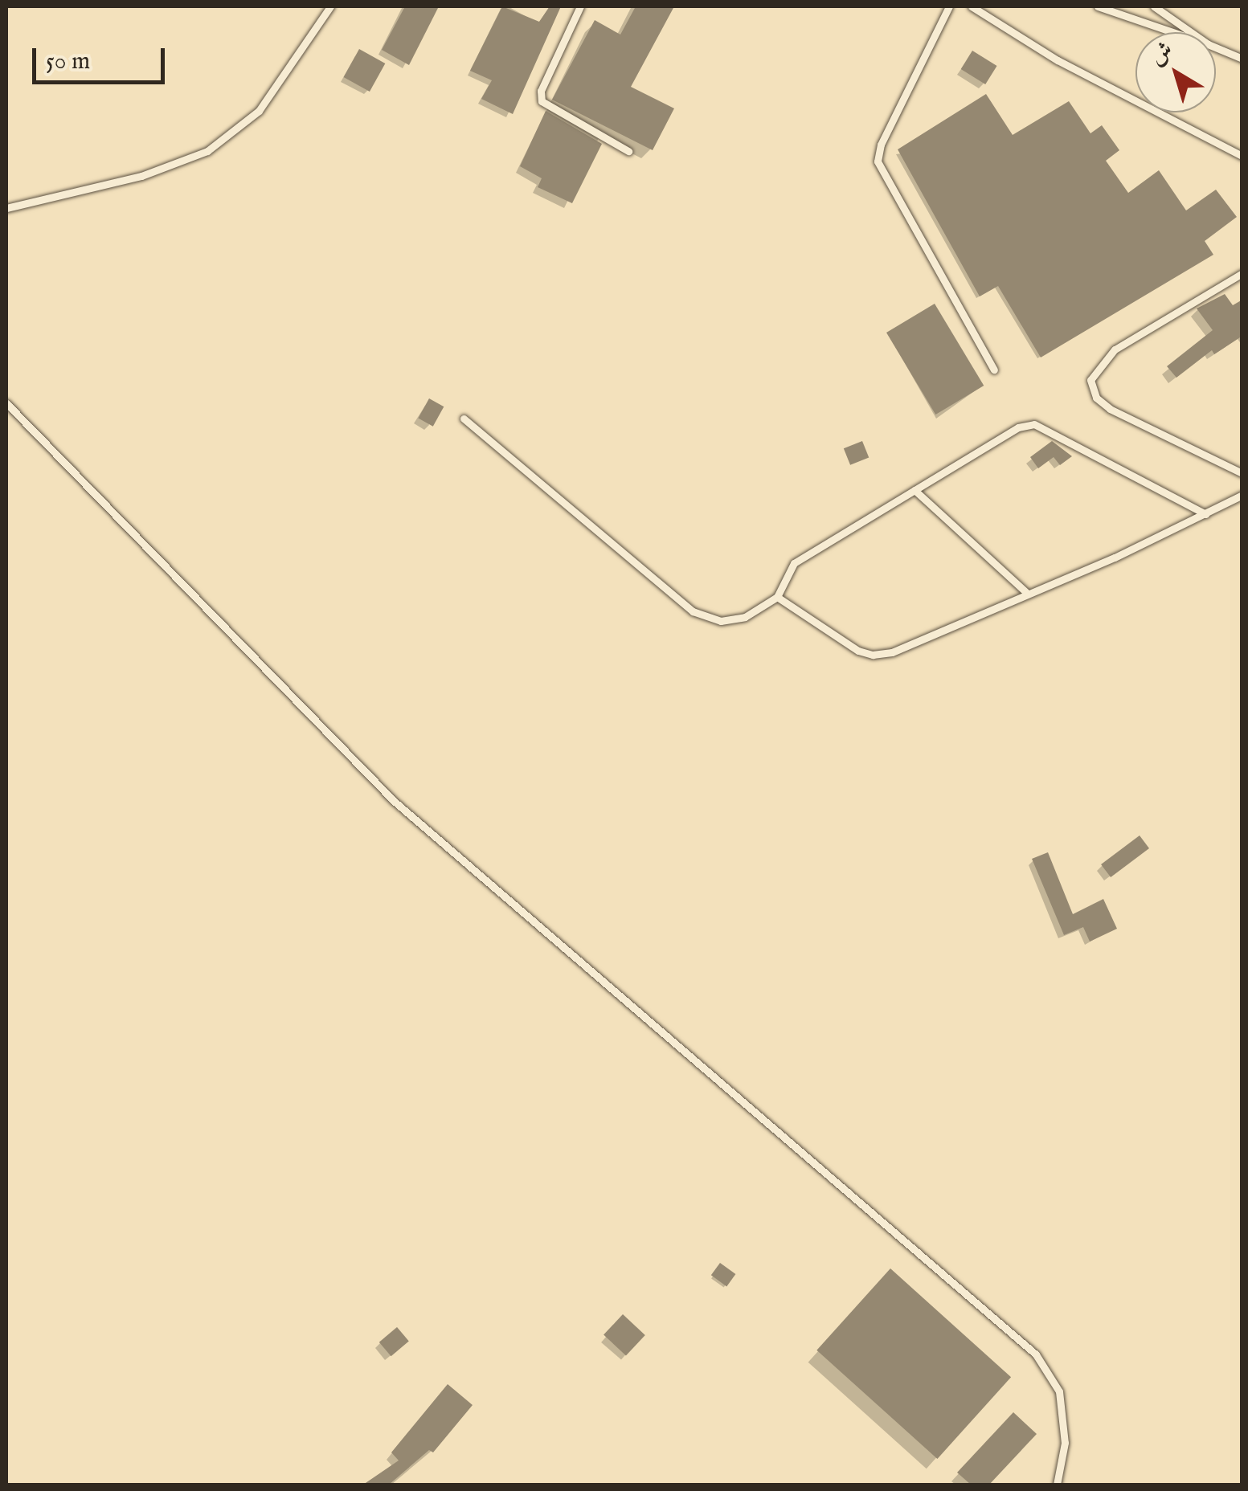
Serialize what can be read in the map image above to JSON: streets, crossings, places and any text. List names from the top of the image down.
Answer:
{
  "scale_bar": "50 m",
  "north": "top left"
}
